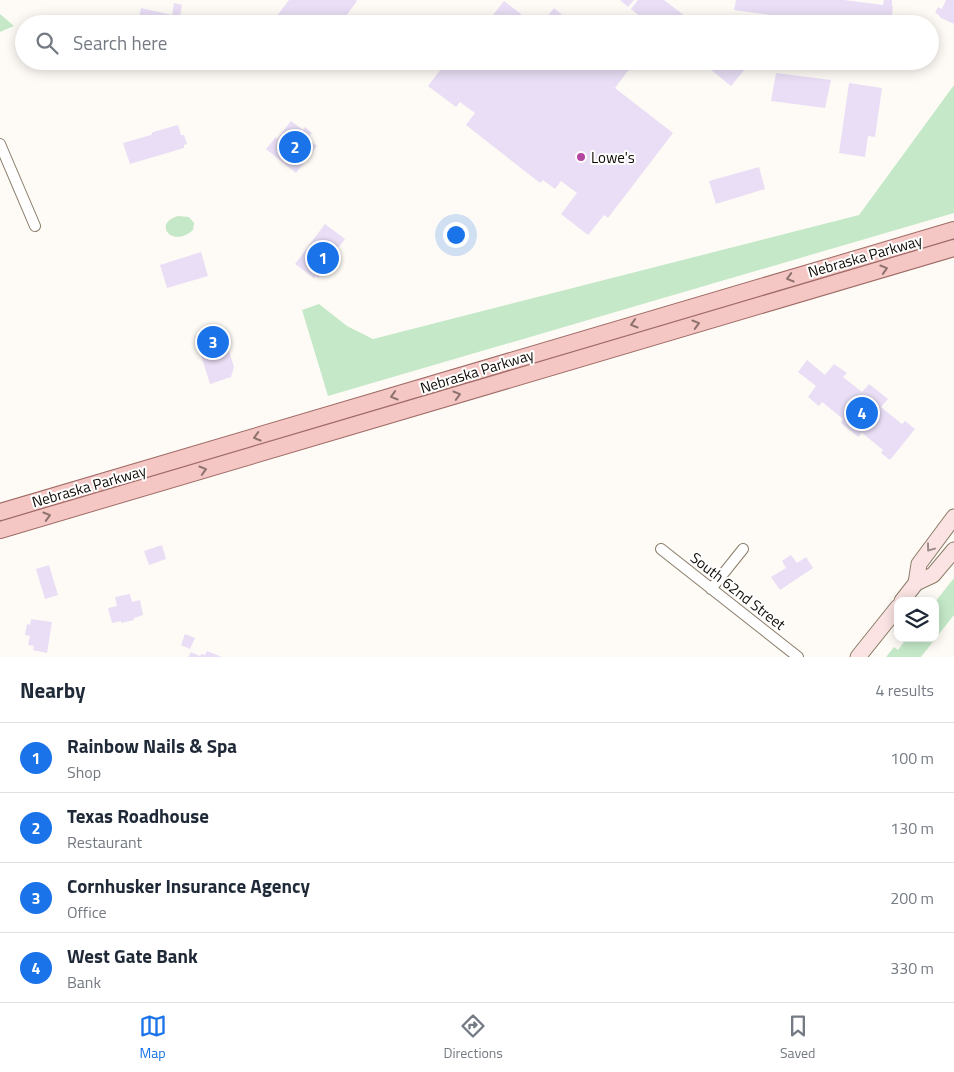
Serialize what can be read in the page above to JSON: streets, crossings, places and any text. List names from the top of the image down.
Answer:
{
  "streets": {
    "main road": ["Nebraska Parkway"],
    "street": ["South 62nd Street"]
  },
  "places": ["Lowe's"],
  "page": {
    "search": "Search here",
    "pins": [
      "2",
      "1",
      "3",
      "4"
    ],
    "heading": ["Nearby", "4 results"],
    "list": [
      {
        "mark": "1",
        "name": "Rainbow Nails & Spa",
        "note": "Shop",
        "value": "100 m"
      },
      {
        "mark": "2",
        "name": "Texas Roadhouse",
        "note": "Restaurant",
        "value": "130 m"
      },
      {
        "mark": "3",
        "name": "Cornhusker Insurance Agency",
        "note": "Office",
        "value": "200 m"
      },
      {
        "mark": "4",
        "name": "West Gate Bank",
        "note": "Bank",
        "value": "330 m"
      }
    ],
    "nav": ["Map", "Directions", "Saved"]
  }
}
